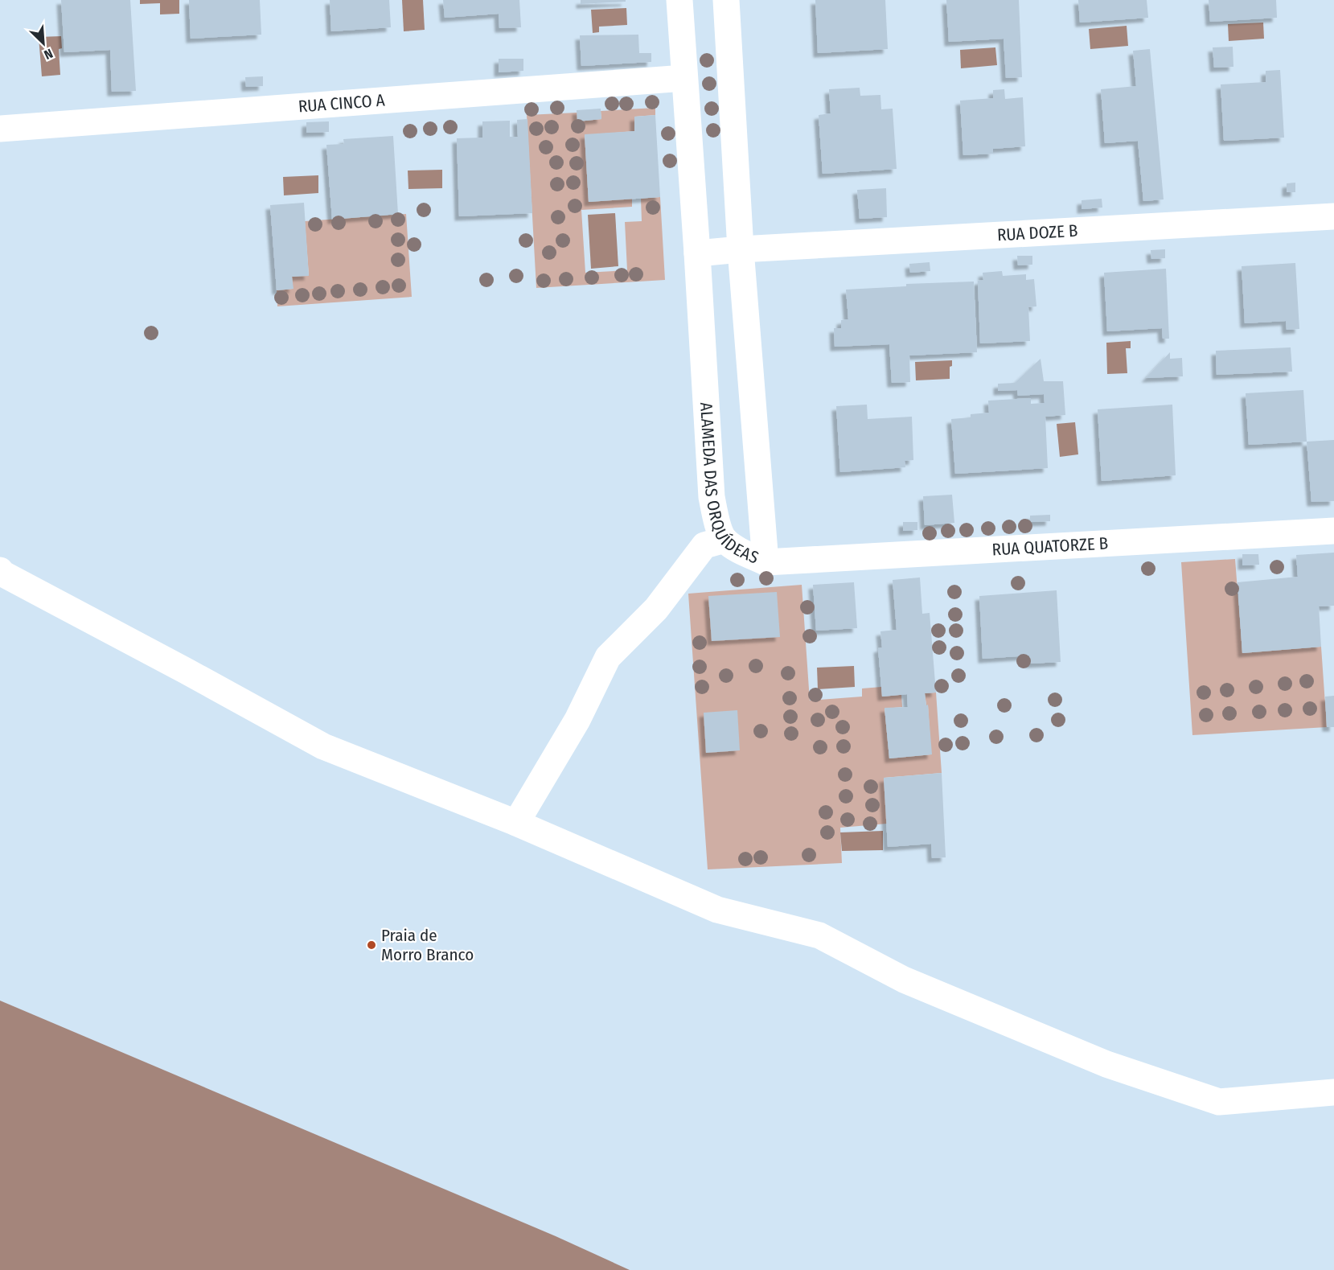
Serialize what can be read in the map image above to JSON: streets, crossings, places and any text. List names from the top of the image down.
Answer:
{
  "streets": {
    "street": [
      "RUA CINCO A",
      "RUA DOZE B",
      "ALAMEDA DAS ORQUÍDEAS",
      "RUA QUATORZE B"
    ]
  },
  "crossings": [
    ["RUA CINCO A", "ALAMEDA DAS ORQUÍDEAS"],
    ["RUA DOZE B", "ALAMEDA DAS ORQUÍDEAS"],
    ["ALAMEDA DAS ORQUÍDEAS", "RUA QUATORZE B"]
  ],
  "places": ["Praia de Morro Branco"],
  "north": "bottom right"
}
